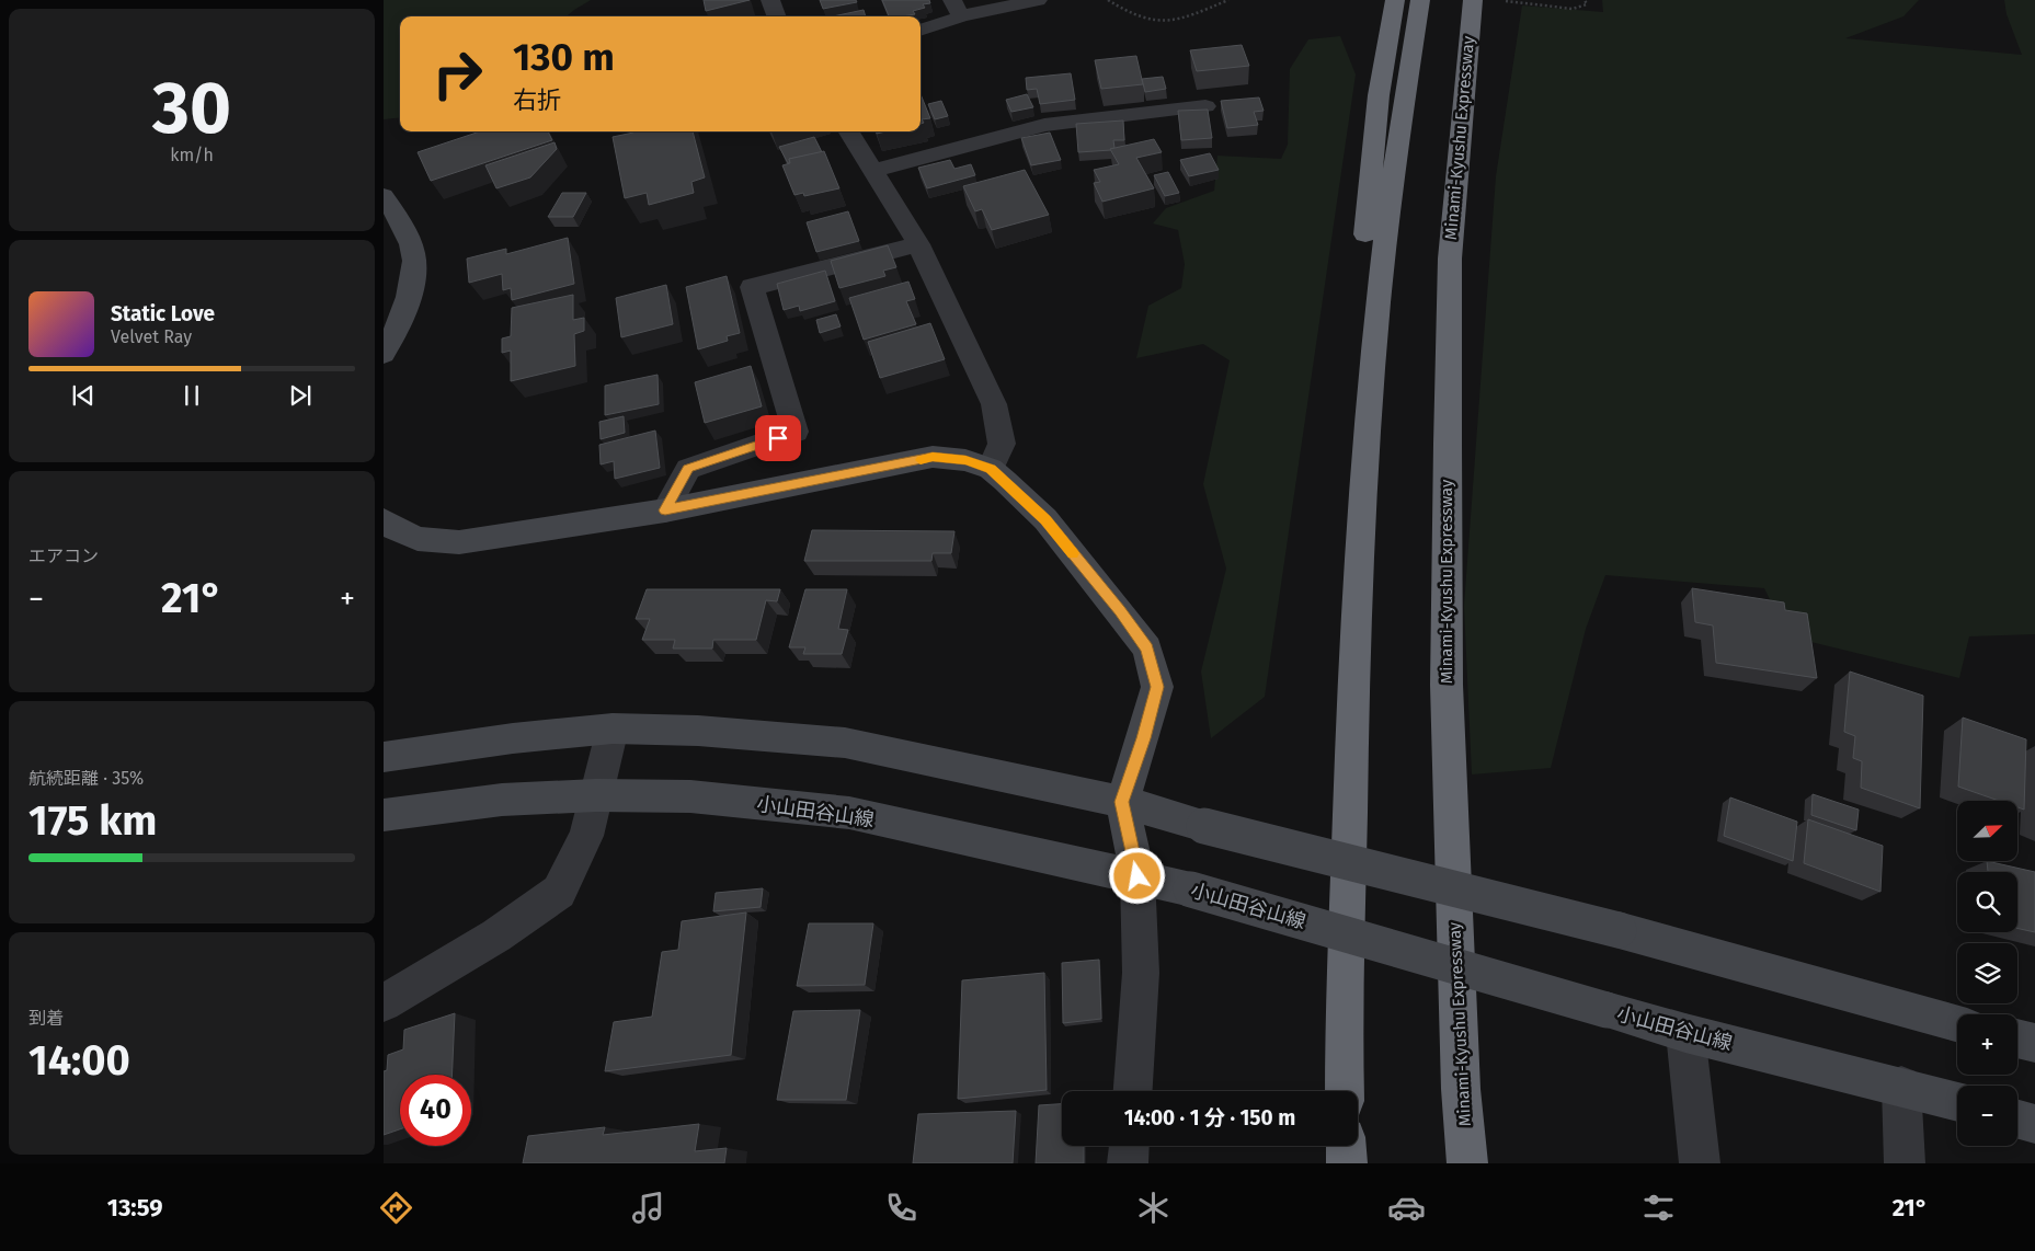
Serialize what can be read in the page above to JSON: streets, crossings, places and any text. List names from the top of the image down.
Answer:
{
  "streets": {
    "highway": ["Minami-Kyushu Expressway"],
    "main road": ["小山田谷山線"]
  },
  "north": "top right",
  "page": {
    "tile": [
      ["30", "km/h"],
      "エアコン",
      ["航続距離 · 35%", "175 km"],
      ["到着", "14:00"]
    ],
    "turn": ["130 m", "右折"],
    "song": ["Static Love", "Velvet Ray"],
    "heat": ["−", "21°", "+"],
    "map_buttons": ["+", "−"],
    "limit": "40",
    "trip": "14:00 · 1 分 · 150 m",
    "tabs": ["13:59", "21°"]
  }
}
